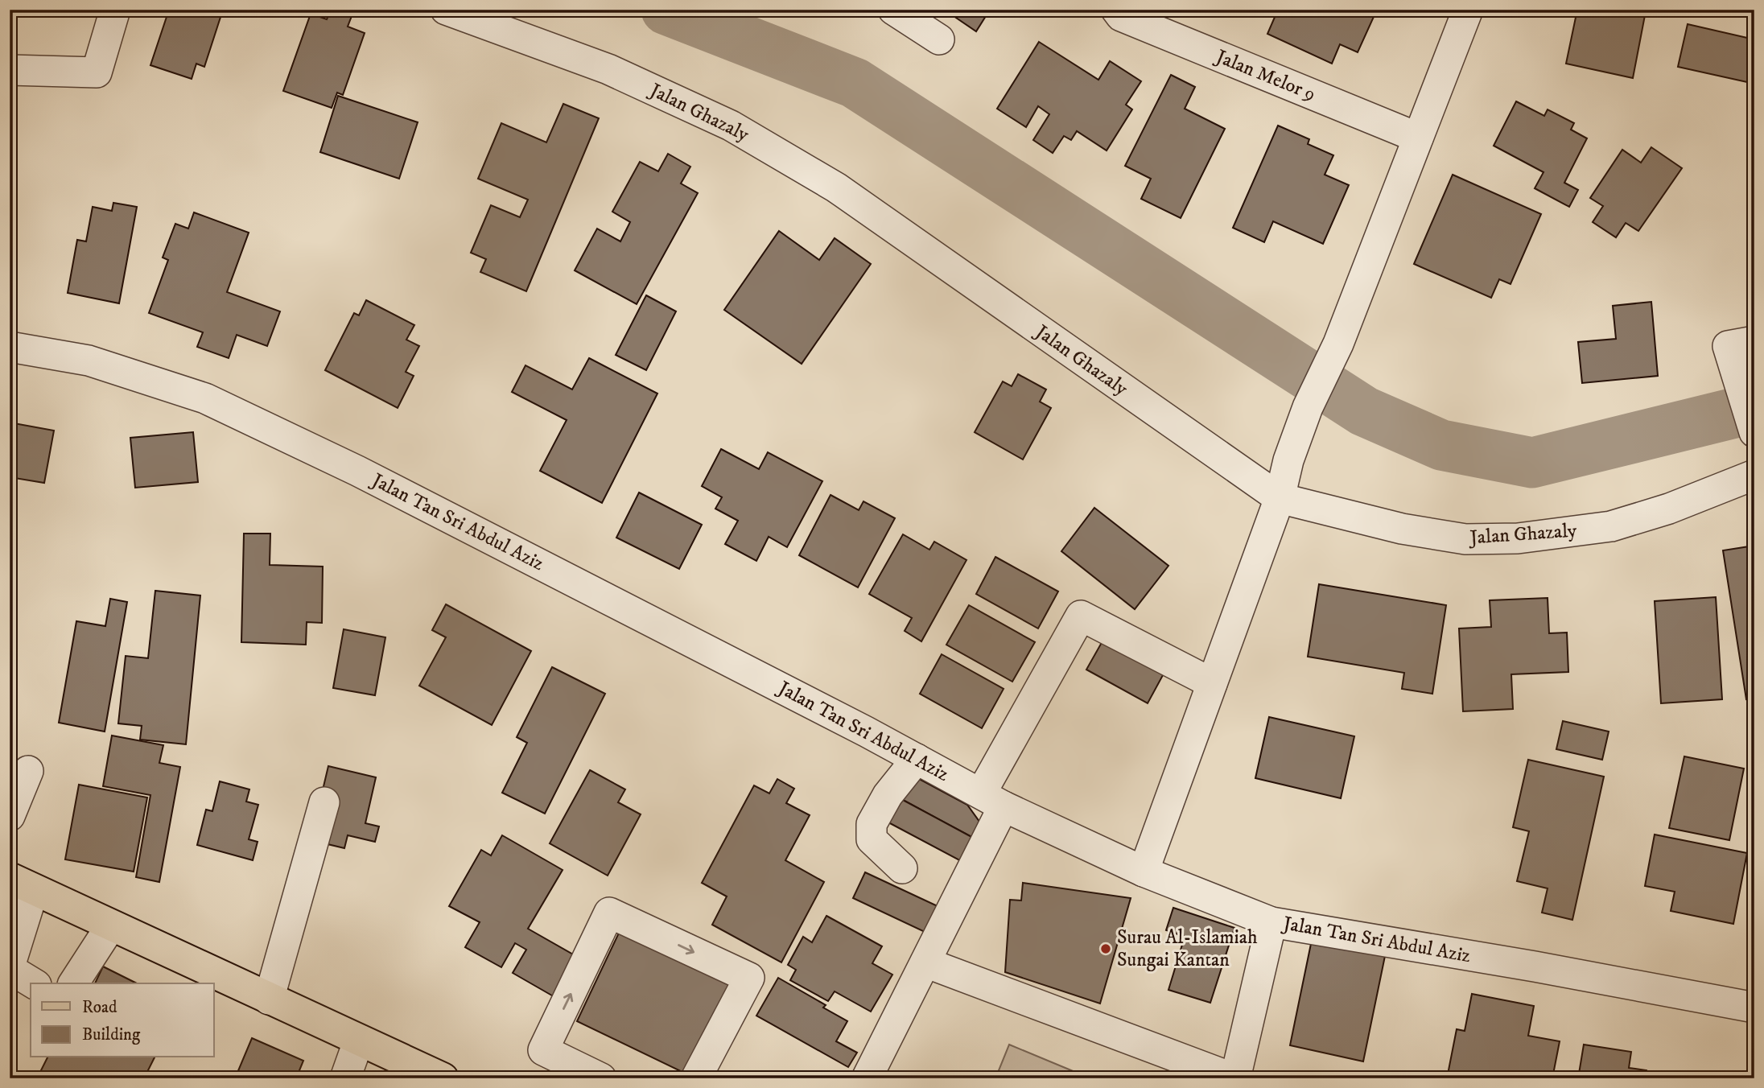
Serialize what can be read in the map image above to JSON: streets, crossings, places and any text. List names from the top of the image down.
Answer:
{
  "streets": {
    "street": ["Jalan Melor 9", "Jalan Ghazaly", "Jalan Tan Sri Abdul Aziz"]
  },
  "places": ["Surau Al-Islamiah Sungai Kantan"],
  "legend": ["Road", "Building"]
}
